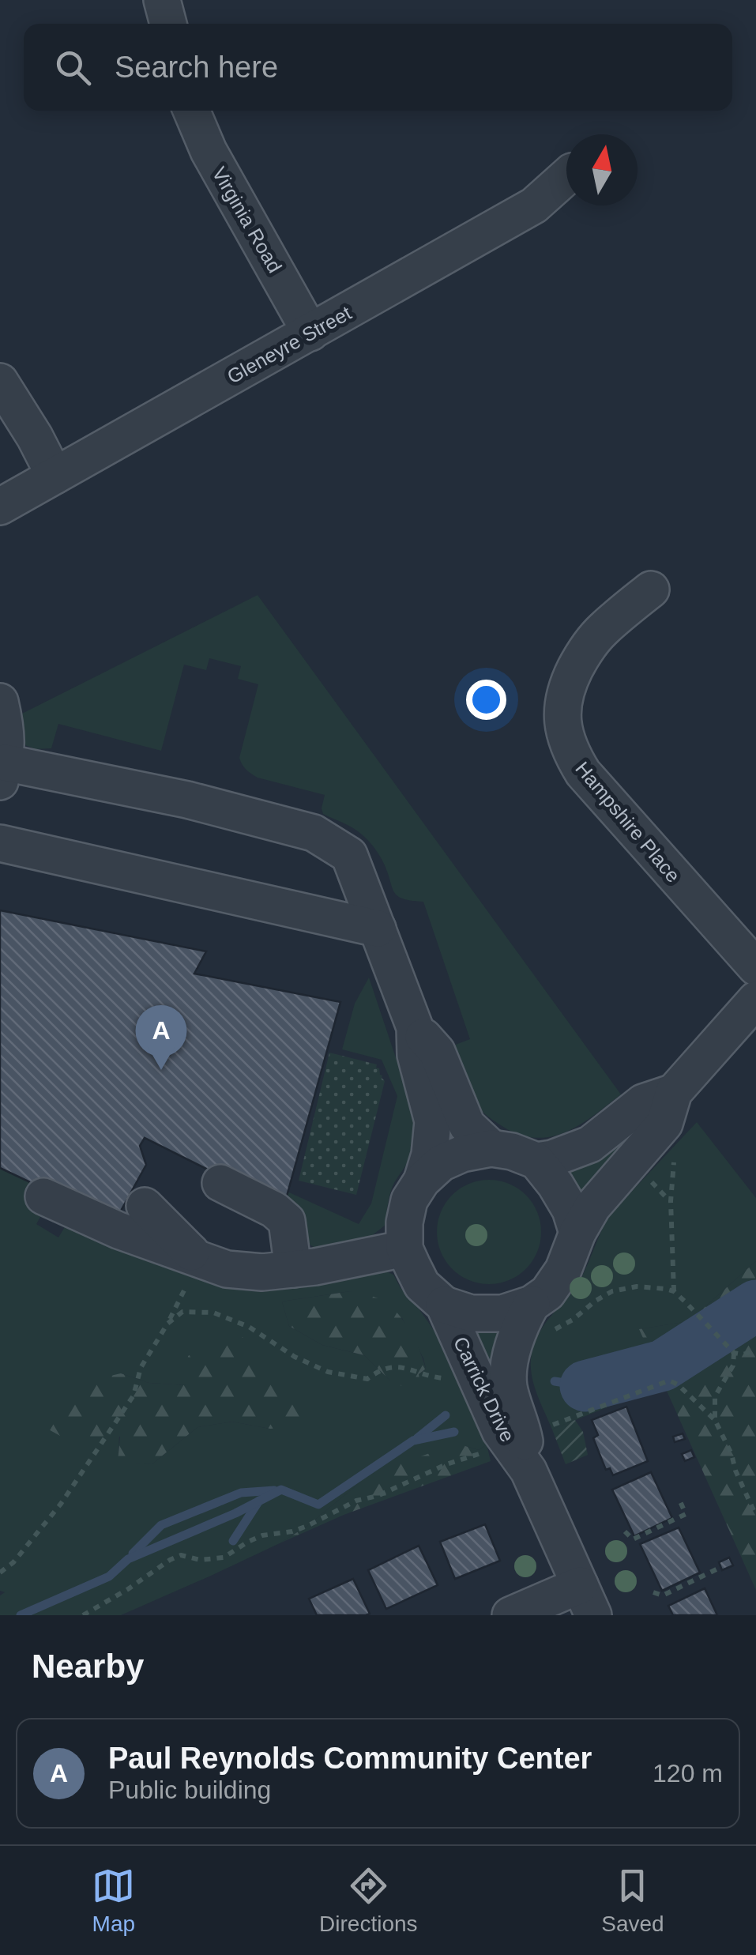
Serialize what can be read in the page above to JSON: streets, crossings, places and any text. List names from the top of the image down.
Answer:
{
  "streets": {
    "street": [
      "Virginia Road",
      "Gleneyre Street",
      "Hampshire Place",
      "Carrick Drive"
    ]
  },
  "crossings": [
    ["Virginia Road", "Gleneyre Street"]
  ],
  "north": "top",
  "page": {
    "search": "Search here",
    "pins": "A",
    "heading": "Nearby",
    "list": [
      {
        "mark": "A",
        "name": "Paul Reynolds Community Center",
        "note": "Public building",
        "value": "120 m"
      }
    ],
    "nav": ["Map", "Directions", "Saved"]
  }
}
